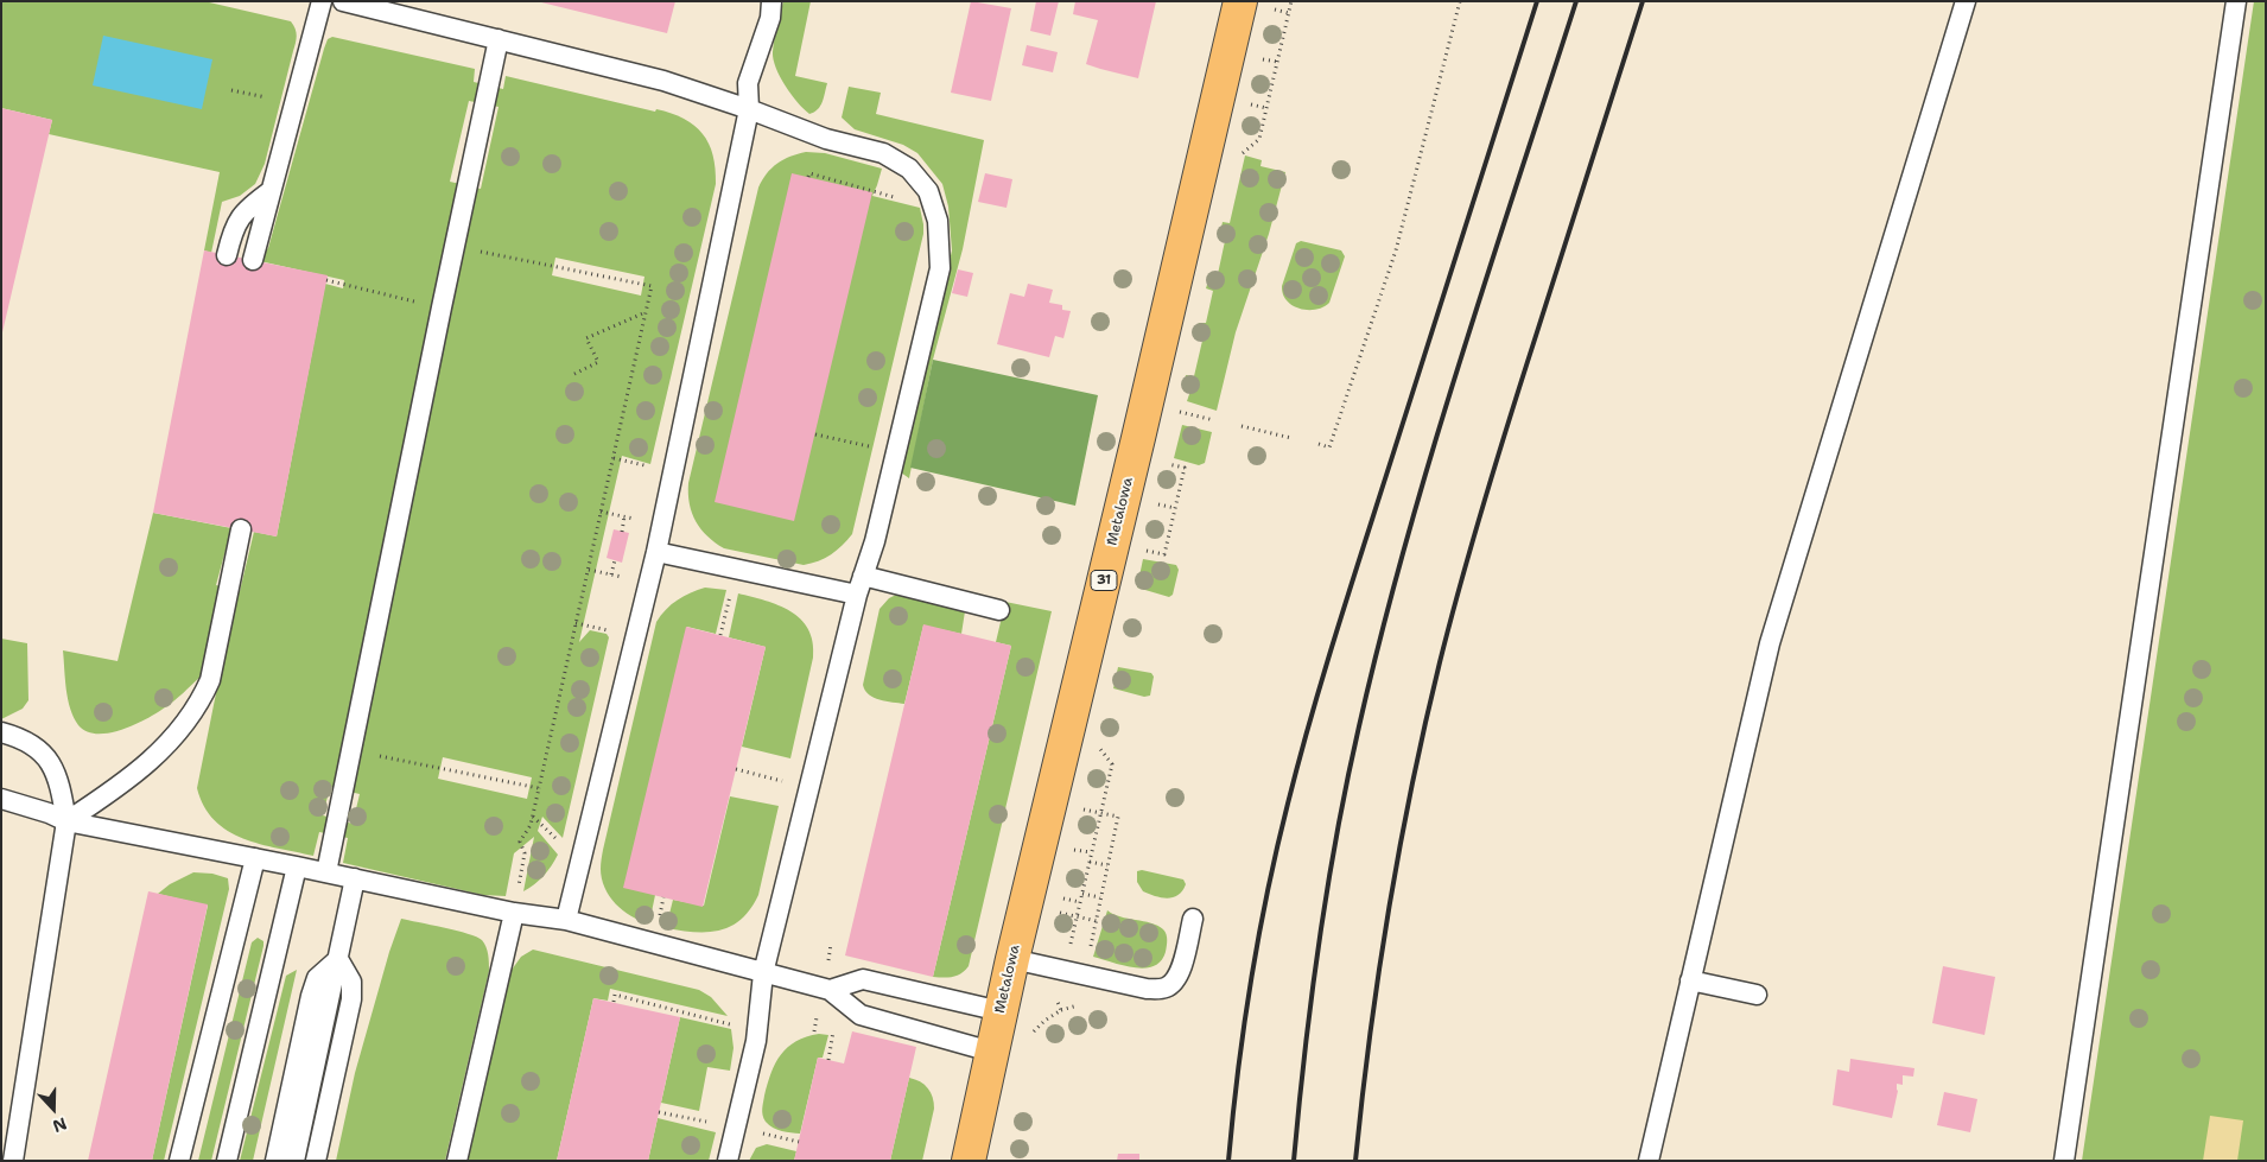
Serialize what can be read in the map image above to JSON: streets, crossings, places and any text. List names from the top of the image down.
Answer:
{
  "streets": {
    "main road": ["Metalowa", "31"]
  },
  "north": "bottom"
}
